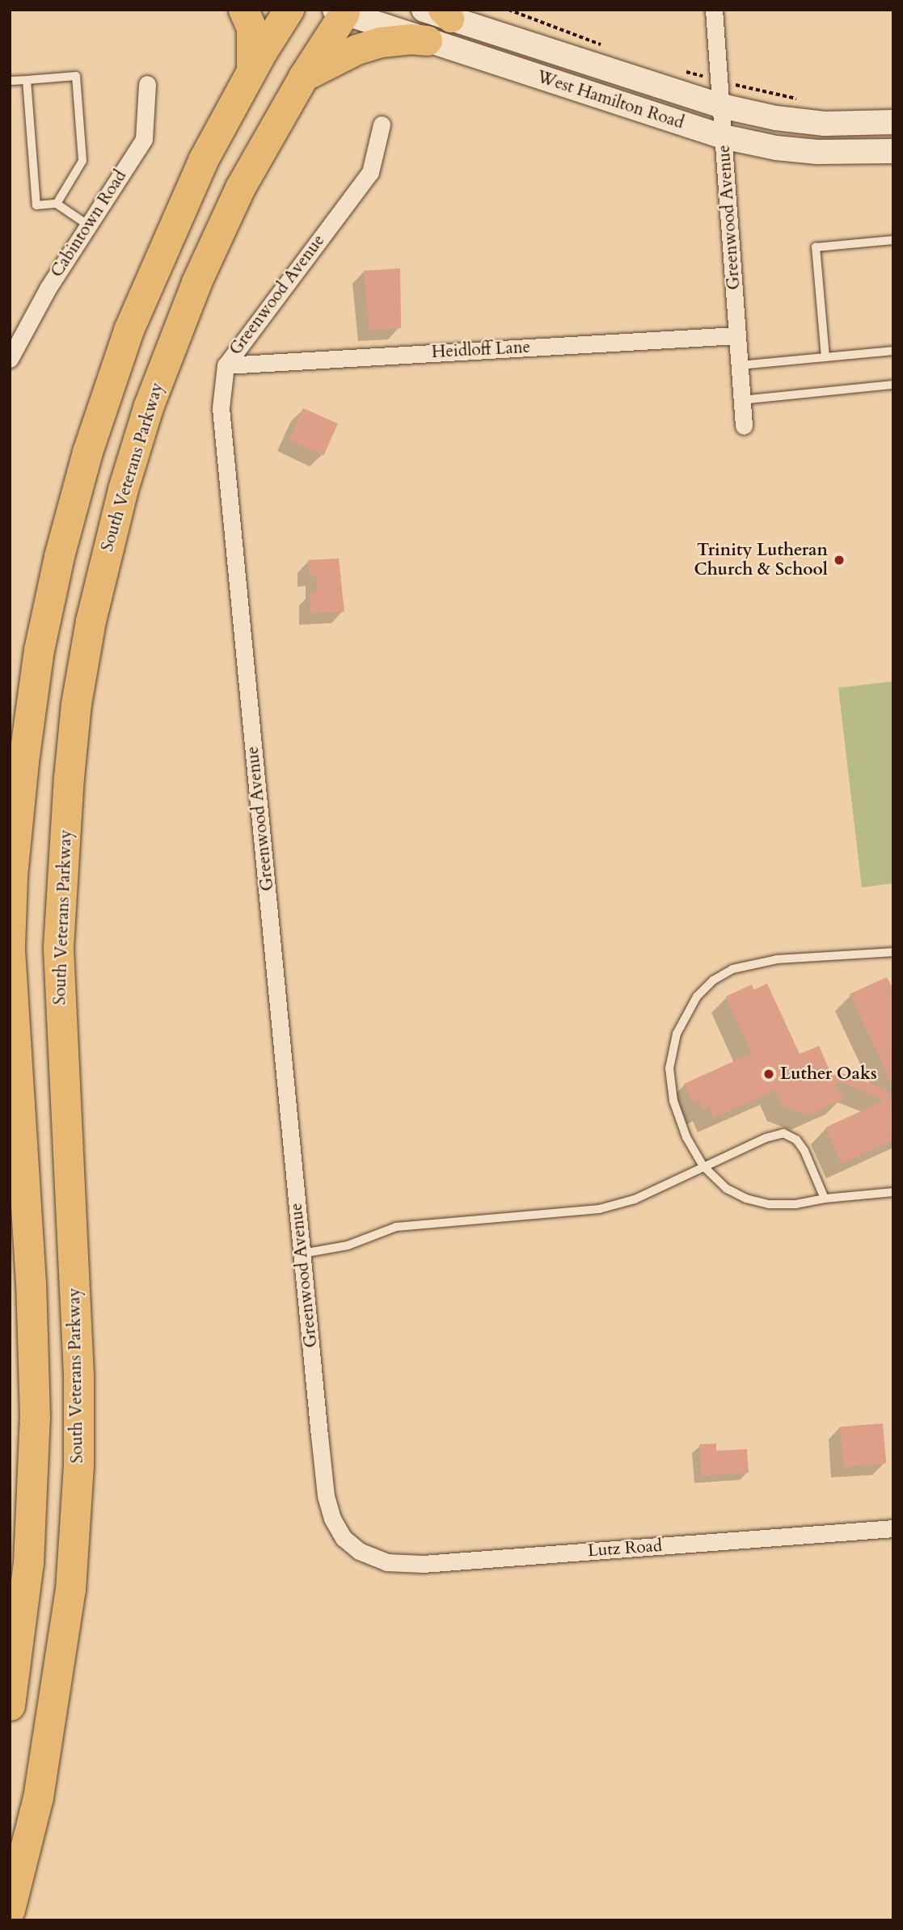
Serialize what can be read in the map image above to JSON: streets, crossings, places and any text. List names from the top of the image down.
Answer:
{
  "streets": {
    "highway": ["South Veterans Parkway"],
    "main road": ["West Hamilton Road"],
    "street": [
      "Greenwood Avenue",
      "Cabintown Road",
      "Heidloff Lane",
      "Lutz Road"
    ]
  },
  "crossings": [
    ["West Hamilton Road", "Greenwood Avenue"],
    ["West Hamilton Road", "South Veterans Parkway"],
    ["Greenwood Avenue", "Heidloff Lane"],
    ["Greenwood Avenue", "Lutz Road"]
  ],
  "places": ["Trinity Lutheran Church & School", "Luther Oaks"]
}
